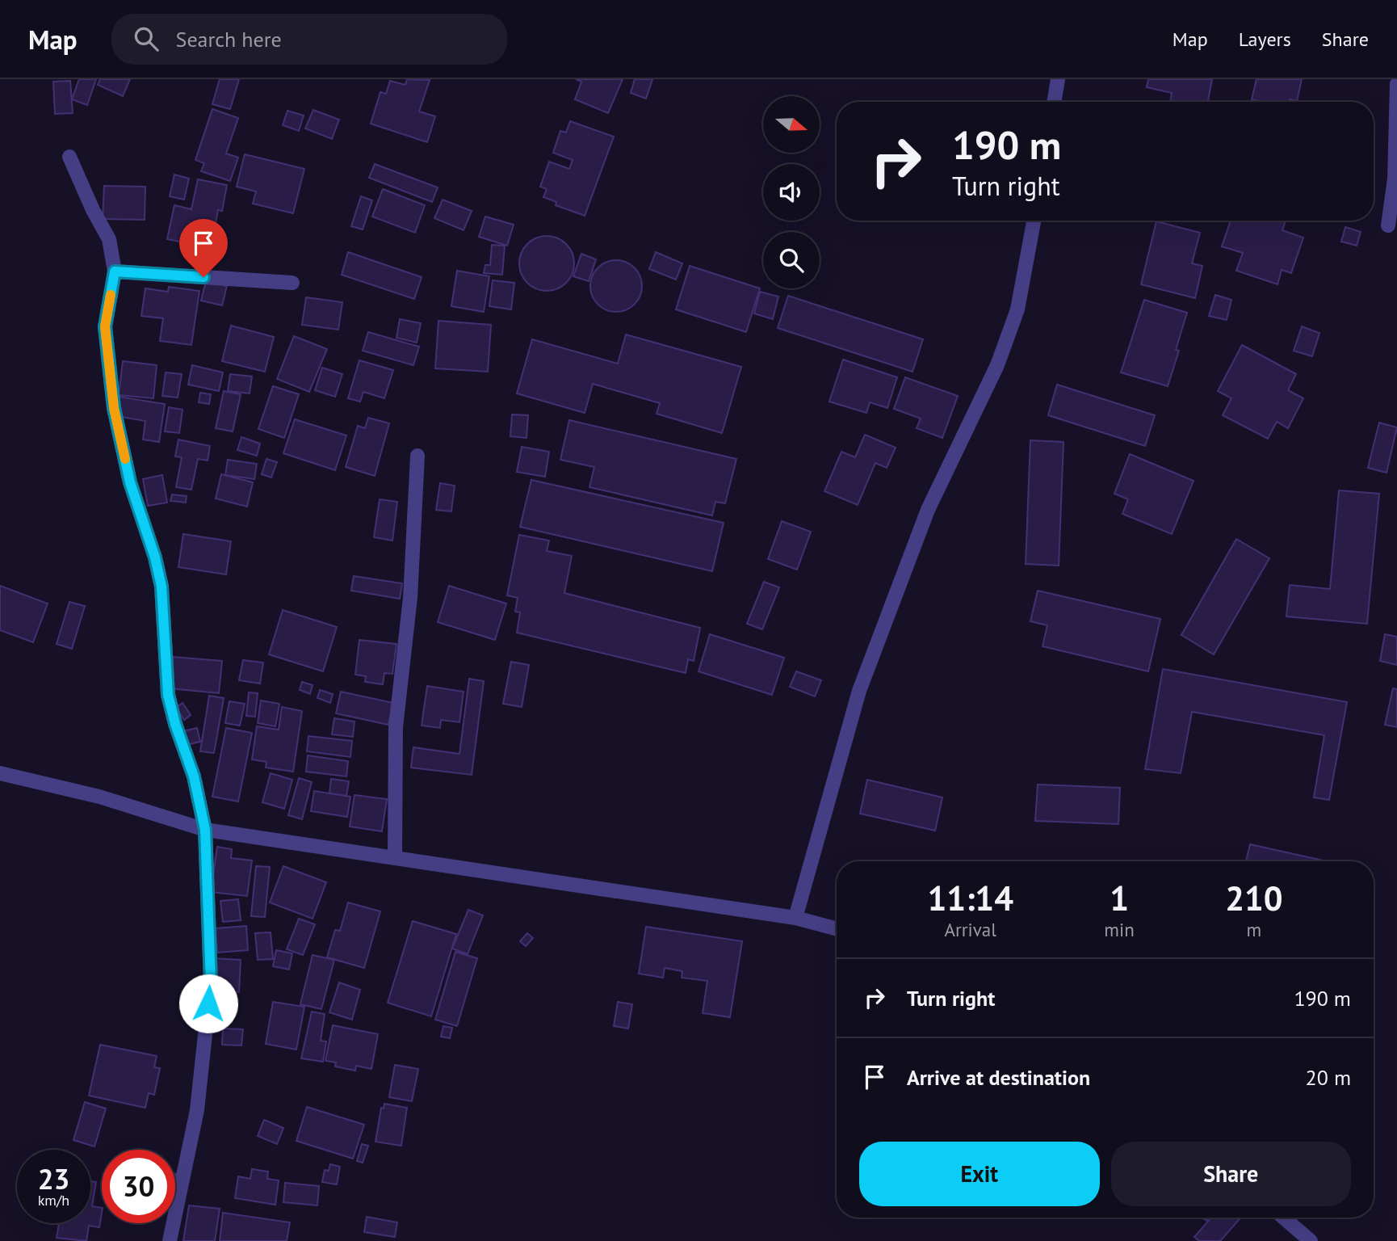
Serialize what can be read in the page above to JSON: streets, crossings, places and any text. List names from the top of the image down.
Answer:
{
  "north": "right",
  "page": {
    "header": "Map",
    "search": "Search here",
    "nav": ["Map", "Layers", "Share"],
    "turn": ["190 m", "Turn right"],
    "eta": [
      "11:14",
      "Arrival",
      "1",
      "min",
      "210",
      "m"
    ],
    "list": [
      {
        "name": "Turn right",
        "value": "190 m"
      },
      {
        "name": "Arrive at destination",
        "value": "20 m"
      }
    ],
    "buttons": ["Exit", "Share"],
    "speed": "23 km/h",
    "limit": "30"
  }
}
